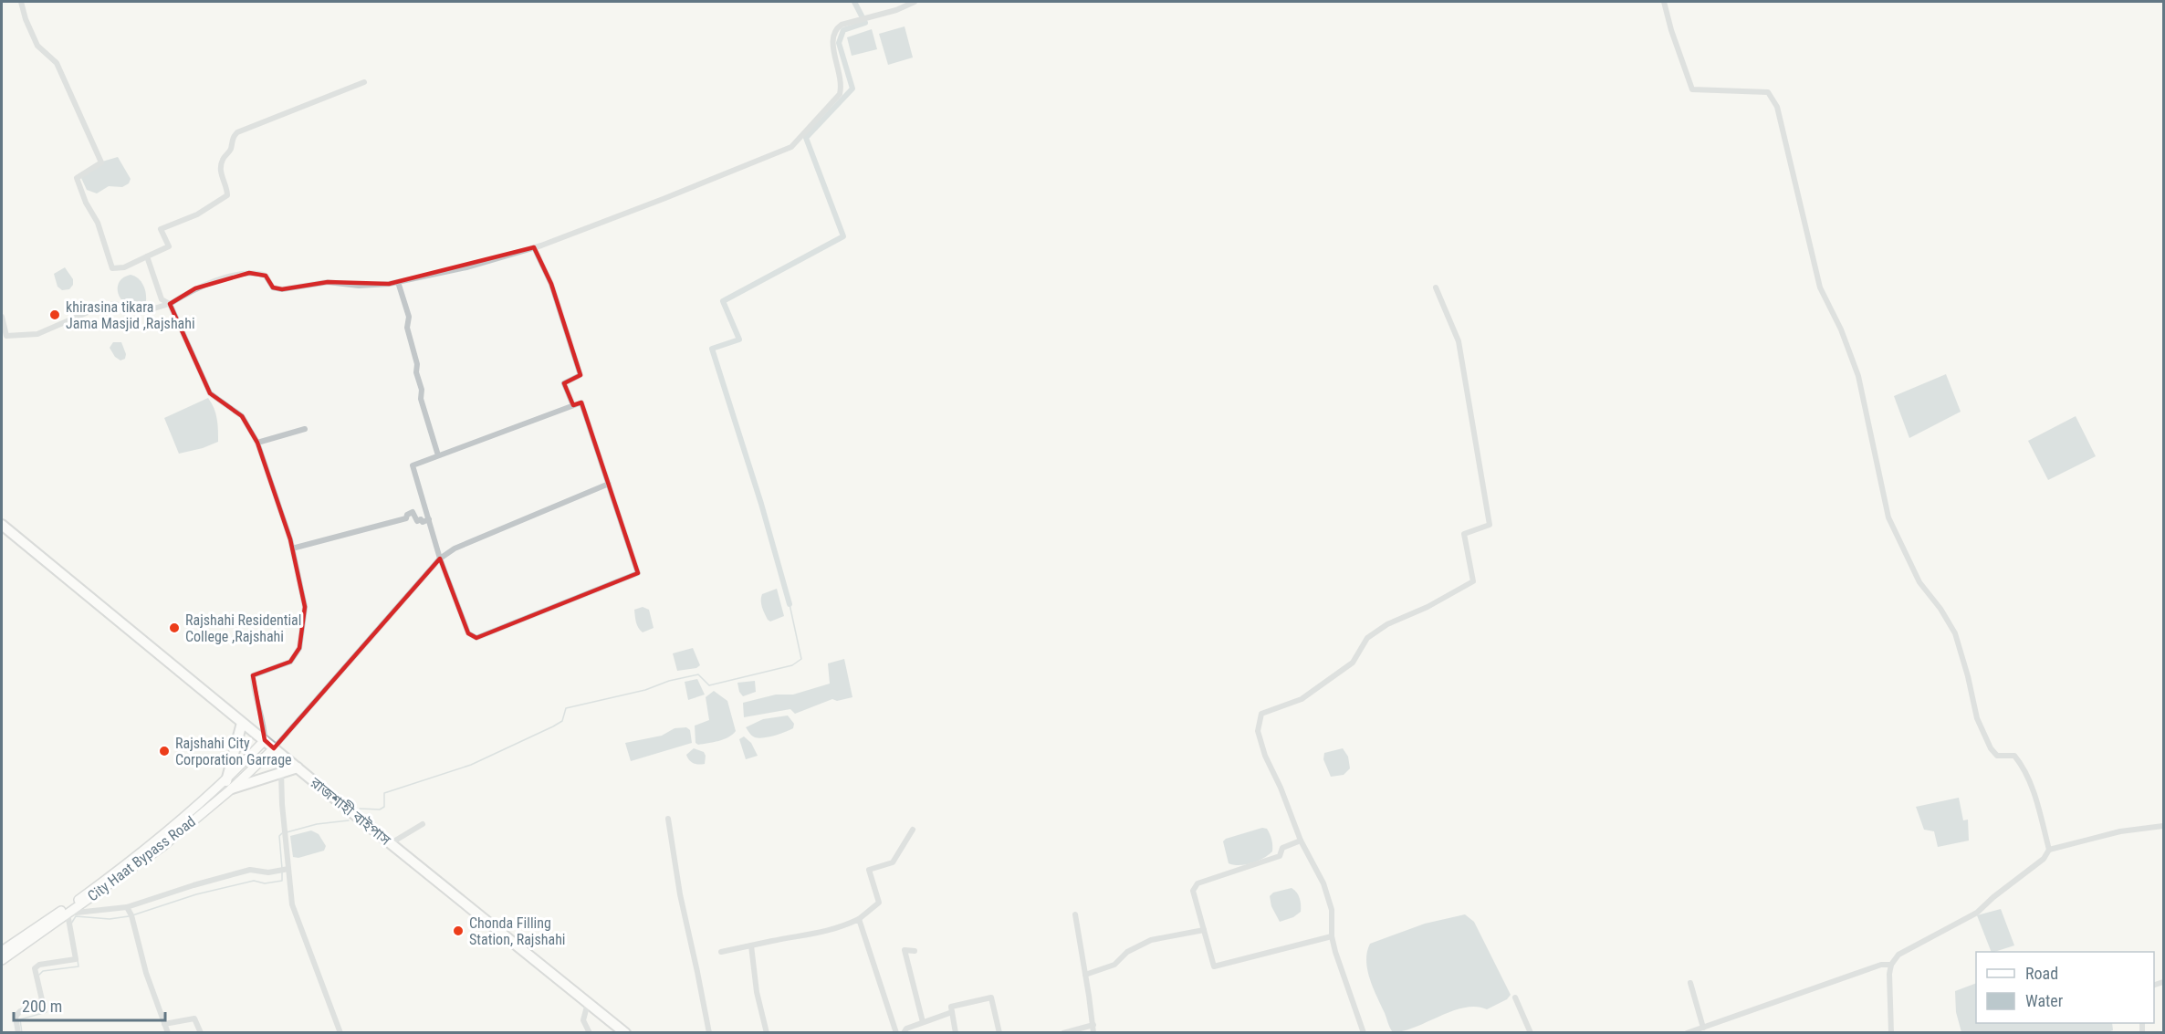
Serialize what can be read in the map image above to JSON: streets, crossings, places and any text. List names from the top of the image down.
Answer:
{
  "streets": {
    "highway": ["রাজশাহী বাইপাস"],
    "main road": ["City Haat Bypass Road"]
  },
  "crossings": [
    ["রাজশাহী বাইপাস", "City Haat Bypass Road"]
  ],
  "places": [
    "khirasina tikara Jama Masjid ,Rajshahi",
    "Rajshahi Residential College ,Rajshahi",
    "Rajshahi City Corporation Garrage",
    "Chonda Filling Station, Rajshahi"
  ],
  "legend": ["Road", "Water"],
  "scale_bar": "200 m"
}
